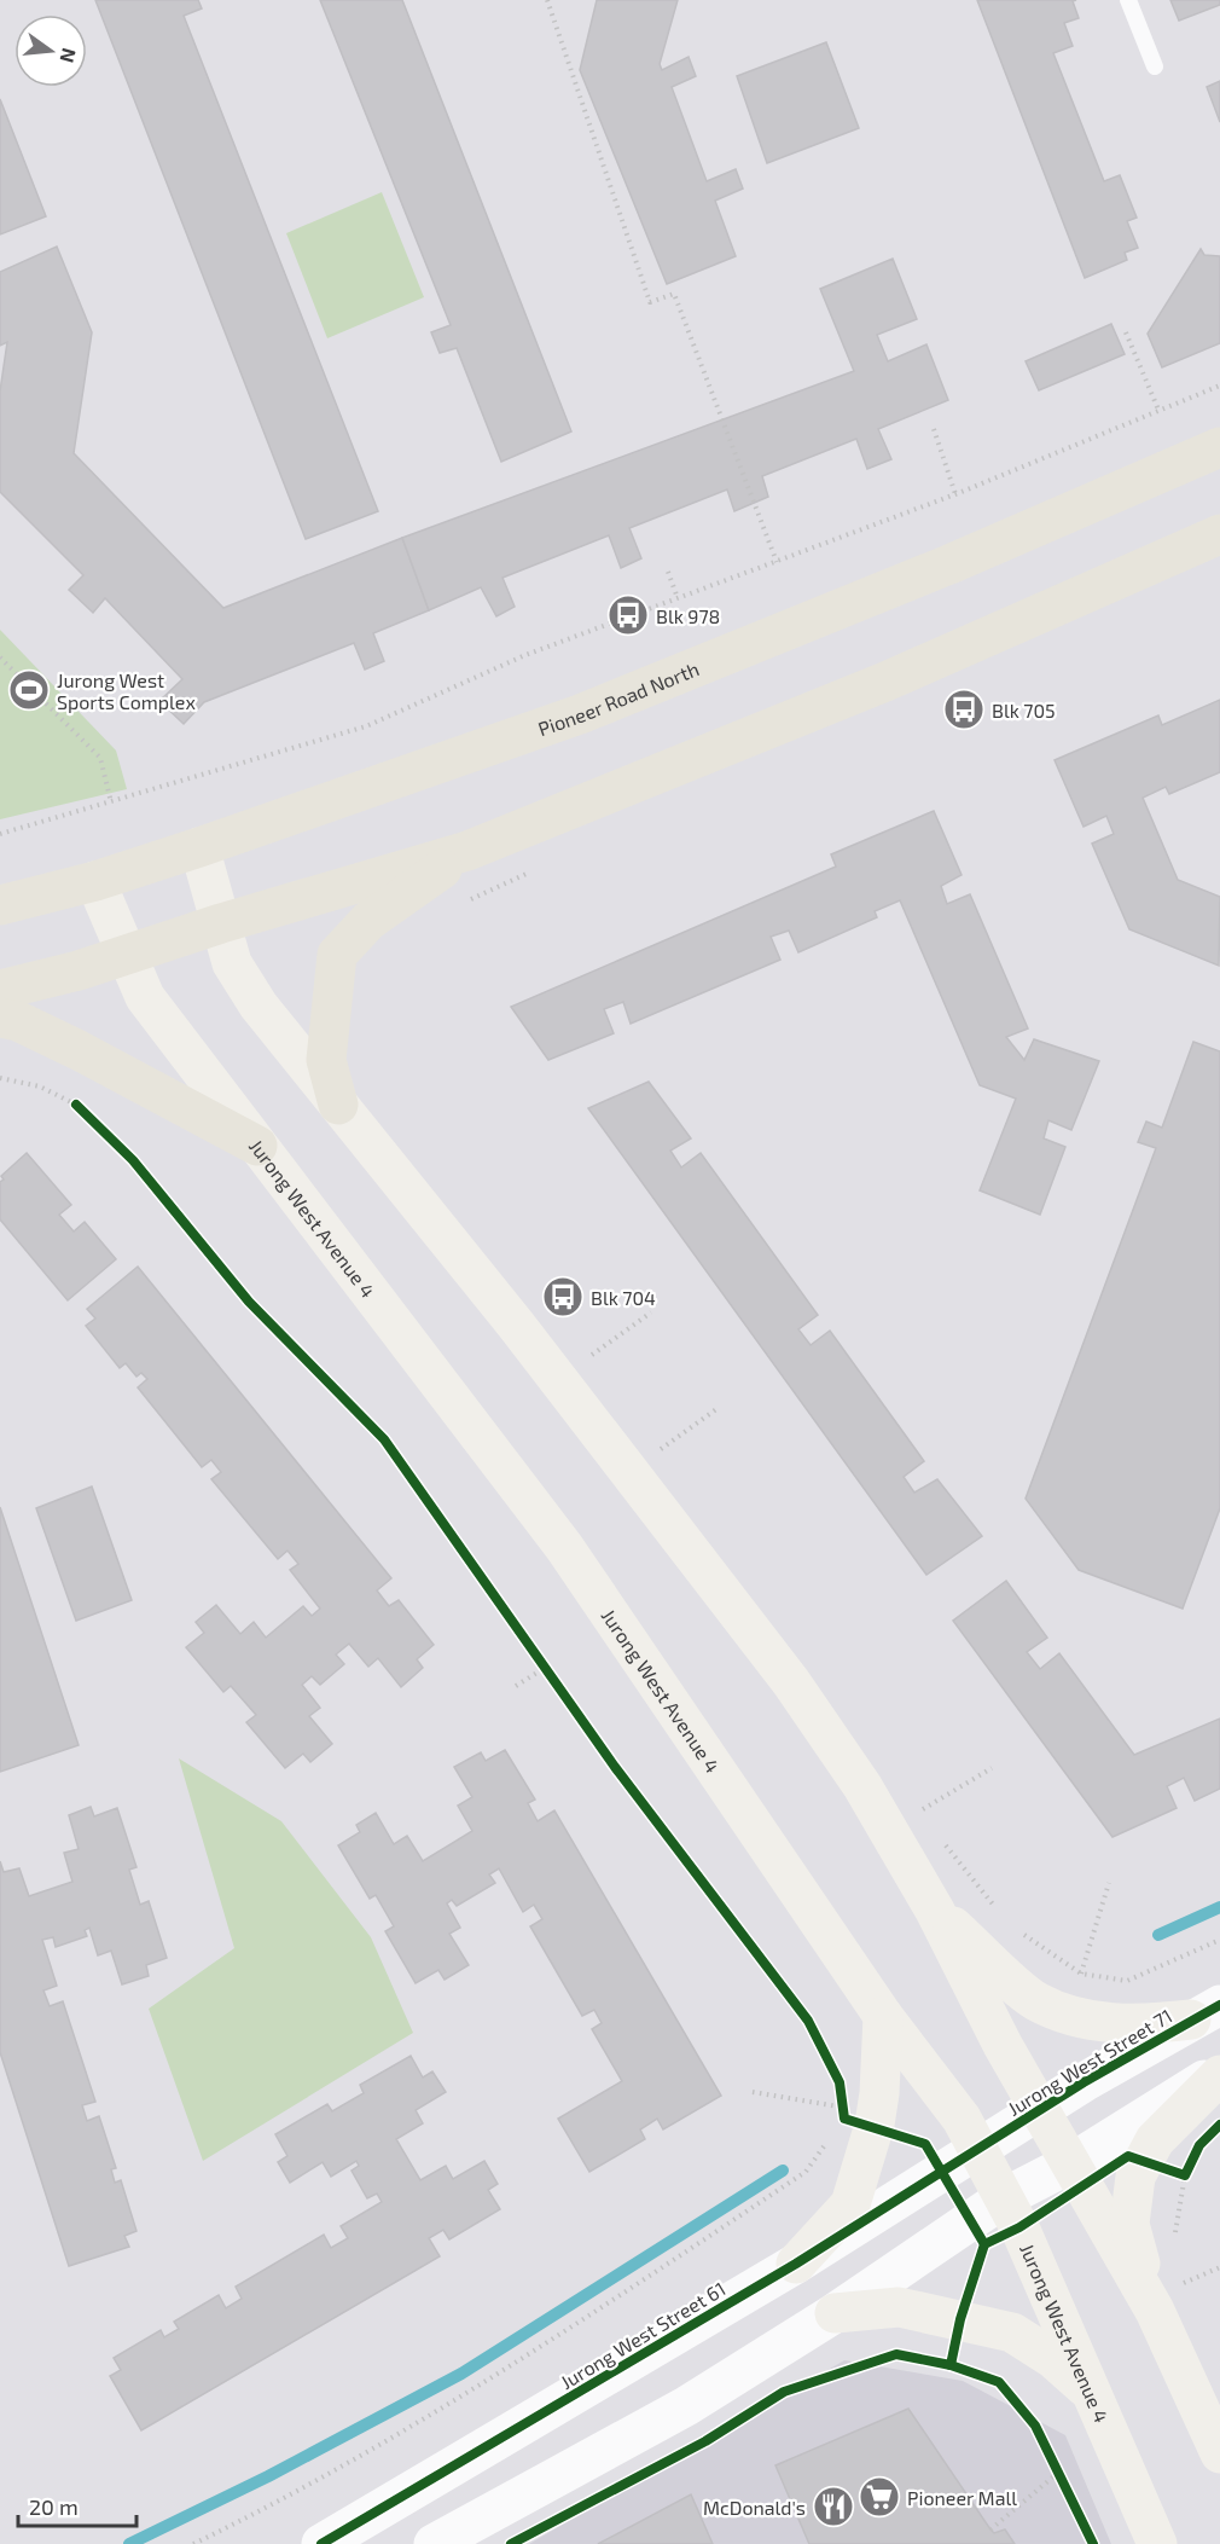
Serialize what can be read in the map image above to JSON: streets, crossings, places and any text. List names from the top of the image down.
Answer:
{
  "streets": {
    "main road": ["Pioneer Road North", "Jurong West Avenue 4"],
    "street": ["Jurong West Street 71", "Jurong West Street 61"]
  },
  "crossings": [
    ["Pioneer Road North", "Jurong West Avenue 4"],
    ["Jurong West Avenue 4", "Jurong West Street 71"],
    ["Jurong West Avenue 4", "Jurong West Street 61"],
    ["Jurong West Street 71", "Jurong West Street 61"]
  ],
  "places": {
    "bus stop": ["Blk 978", "Blk 705", "Blk 704"],
    "sports": ["Jurong West Sports Complex"],
    "supermarket": ["Pioneer Mall"],
    "restaurant": ["McDonald's"]
  },
  "scale_bar": "20 m",
  "north": "right"
}
